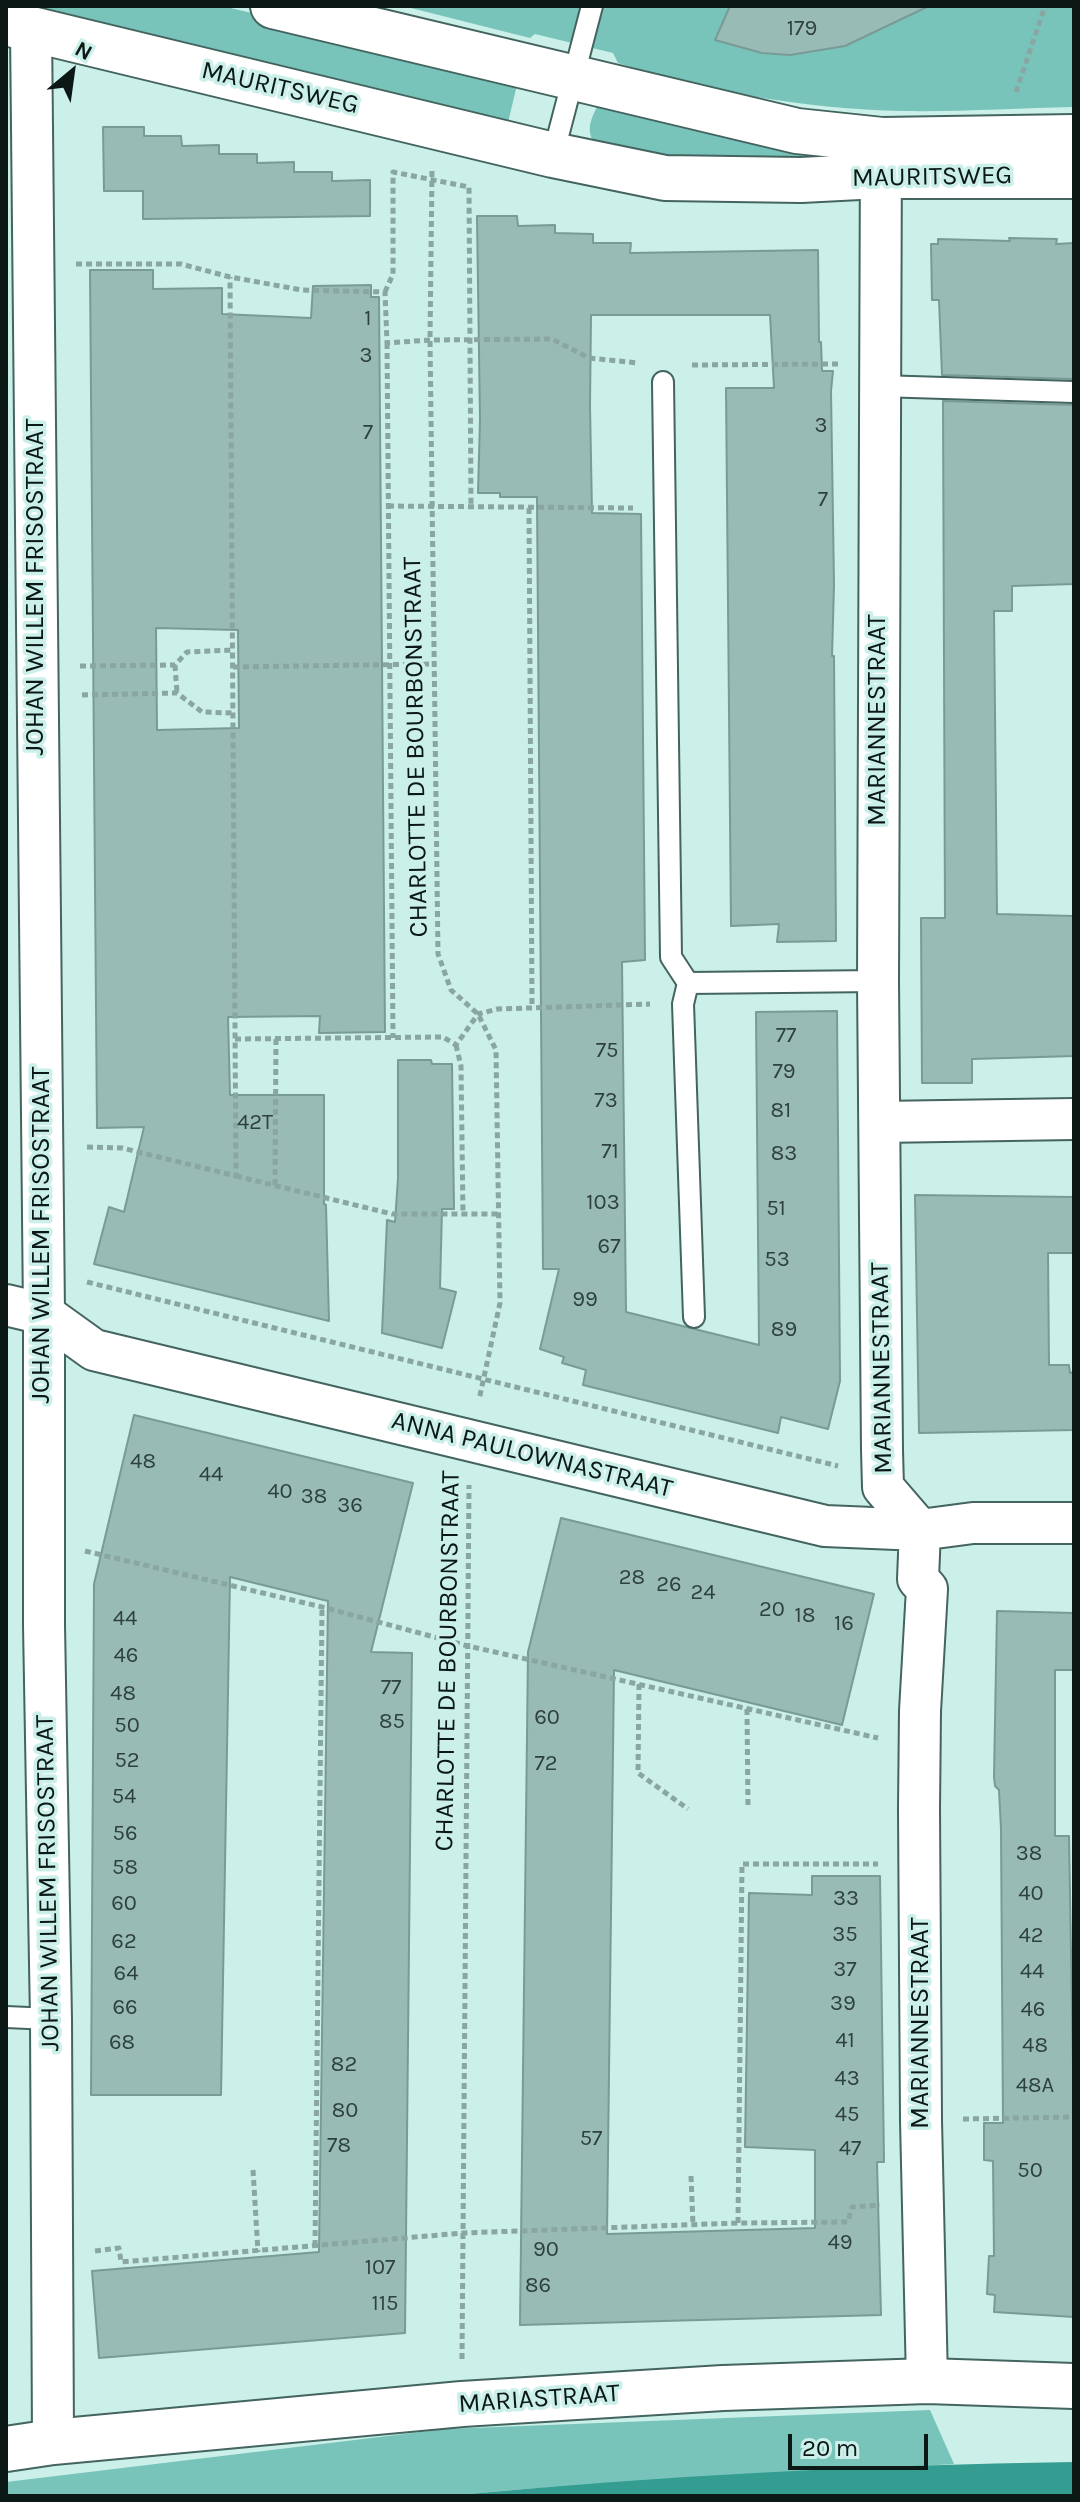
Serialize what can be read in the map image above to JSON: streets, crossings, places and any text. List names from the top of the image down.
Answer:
{
  "streets": {
    "street": [
      "MAURITSWEG",
      "JOHAN WILLEM FRISOSTRAAT",
      "MARIANNESTRAAT",
      "ANNA PAULOWNASTRAAT",
      "MARIASTRAAT"
    ],
    "path": ["CHARLOTTE DE BOURBONSTRAAT"]
  },
  "crossings": [
    ["MAURITSWEG", "JOHAN WILLEM FRISOSTRAAT"],
    ["MAURITSWEG", "MARIANNESTRAAT"],
    ["MAURITSWEG", "CHARLOTTE DE BOURBONSTRAAT"],
    ["JOHAN WILLEM FRISOSTRAAT", "ANNA PAULOWNASTRAAT"],
    ["JOHAN WILLEM FRISOSTRAAT", "MARIASTRAAT"],
    ["MARIANNESTRAAT", "ANNA PAULOWNASTRAAT"],
    ["MARIANNESTRAAT", "MARIASTRAAT"],
    ["CHARLOTTE DE BOURBONSTRAAT", "ANNA PAULOWNASTRAAT"],
    ["CHARLOTTE DE BOURBONSTRAAT", "MARIASTRAAT"]
  ],
  "house_numbers": [
    "179",
    "1",
    "3",
    "3",
    "7",
    "7",
    "77",
    "75",
    "79",
    "73",
    "81",
    "42T",
    "71",
    "83",
    "103",
    "51",
    "67",
    "53",
    "99",
    "89",
    "48",
    "44",
    "40",
    "38",
    "36",
    "28",
    "26",
    "24",
    "20",
    "18",
    "44",
    "16",
    "46",
    "77",
    "48",
    "60",
    "85",
    "50",
    "52",
    "72",
    "54",
    "56",
    "38",
    "58",
    "40",
    "33",
    "60",
    "35",
    "42",
    "62",
    "37",
    "44",
    "64",
    "39",
    "66",
    "46",
    "41",
    "68",
    "48",
    "82",
    "43",
    "48A",
    "80",
    "45",
    "57",
    "78",
    "47",
    "50",
    "49",
    "90",
    "107",
    "86",
    "115"
  ],
  "scale_bar": "20 m",
  "north": "top right"
}
